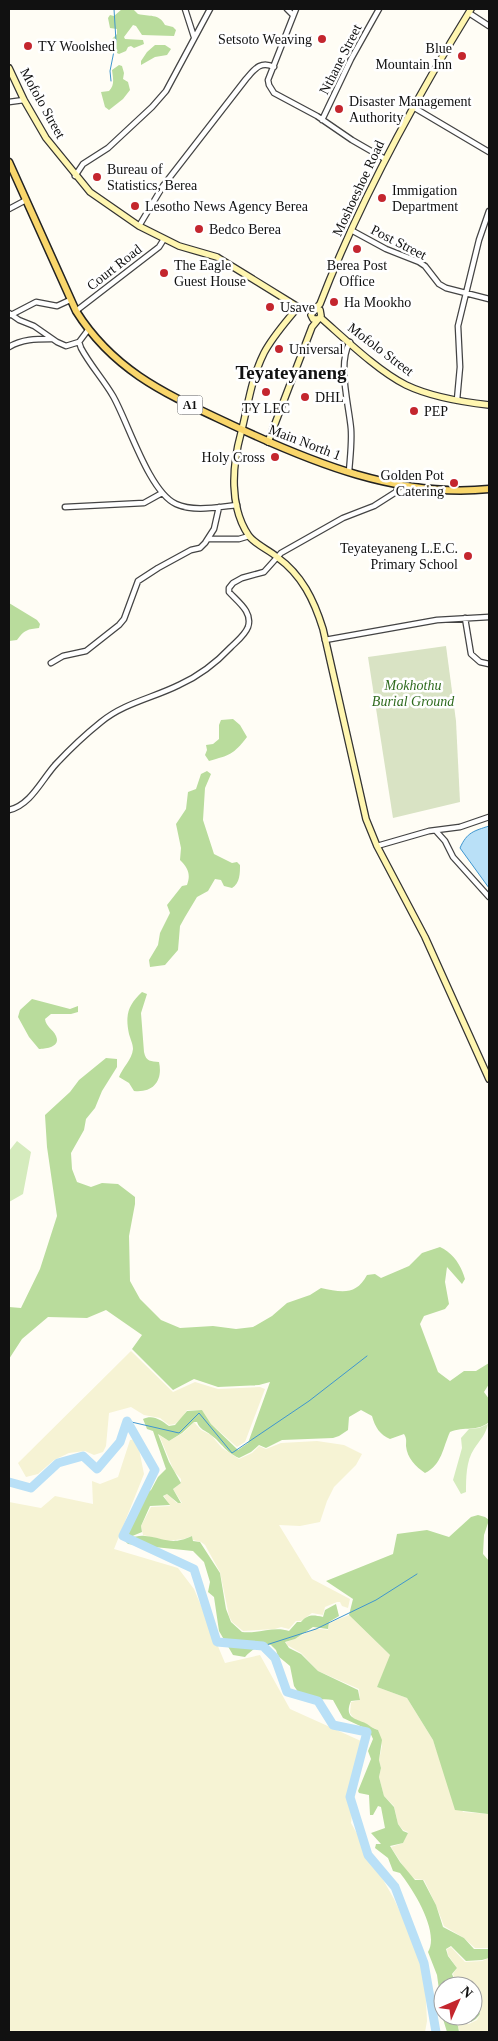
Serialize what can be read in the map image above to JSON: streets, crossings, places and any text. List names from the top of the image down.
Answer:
{
  "streets": {
    "main road": [
      "Mofolo Street",
      "Moshoeshoe Road",
      "A1",
      "Main North 1"
    ],
    "street": ["Nthane Street", "Post Street", "Court Road"]
  },
  "crossings": [
    ["Mofolo Street", "Moshoeshoe Road"],
    ["Mofolo Street", "Court Road"],
    ["Moshoeshoe Road", "Post Street"],
    ["Moshoeshoe Road", "Main North 1"],
    ["Court Road", "Main North 1"]
  ],
  "districts": ["Teyateyaneng"],
  "parks": ["Mokhothu Burial Ground"],
  "places": [
    "Setsoto Weaving",
    "TY Woolshed",
    "Blue Mountain Inn",
    "Disaster Management Authority",
    "Bureau of Statistics, Berea",
    "Immigation Department",
    "Lesotho News Agency Berea",
    "Bedco Berea",
    "Berea Post Office",
    "The Eagle Guest House",
    "Ha Mookho",
    "Usave",
    "Universal",
    "TY LEC",
    "DHL",
    "PEP",
    "Holy Cross",
    "Golden Pot Catering",
    "Teyateyaneng L.E.C. Primary School"
  ],
  "north": "top right"
}
